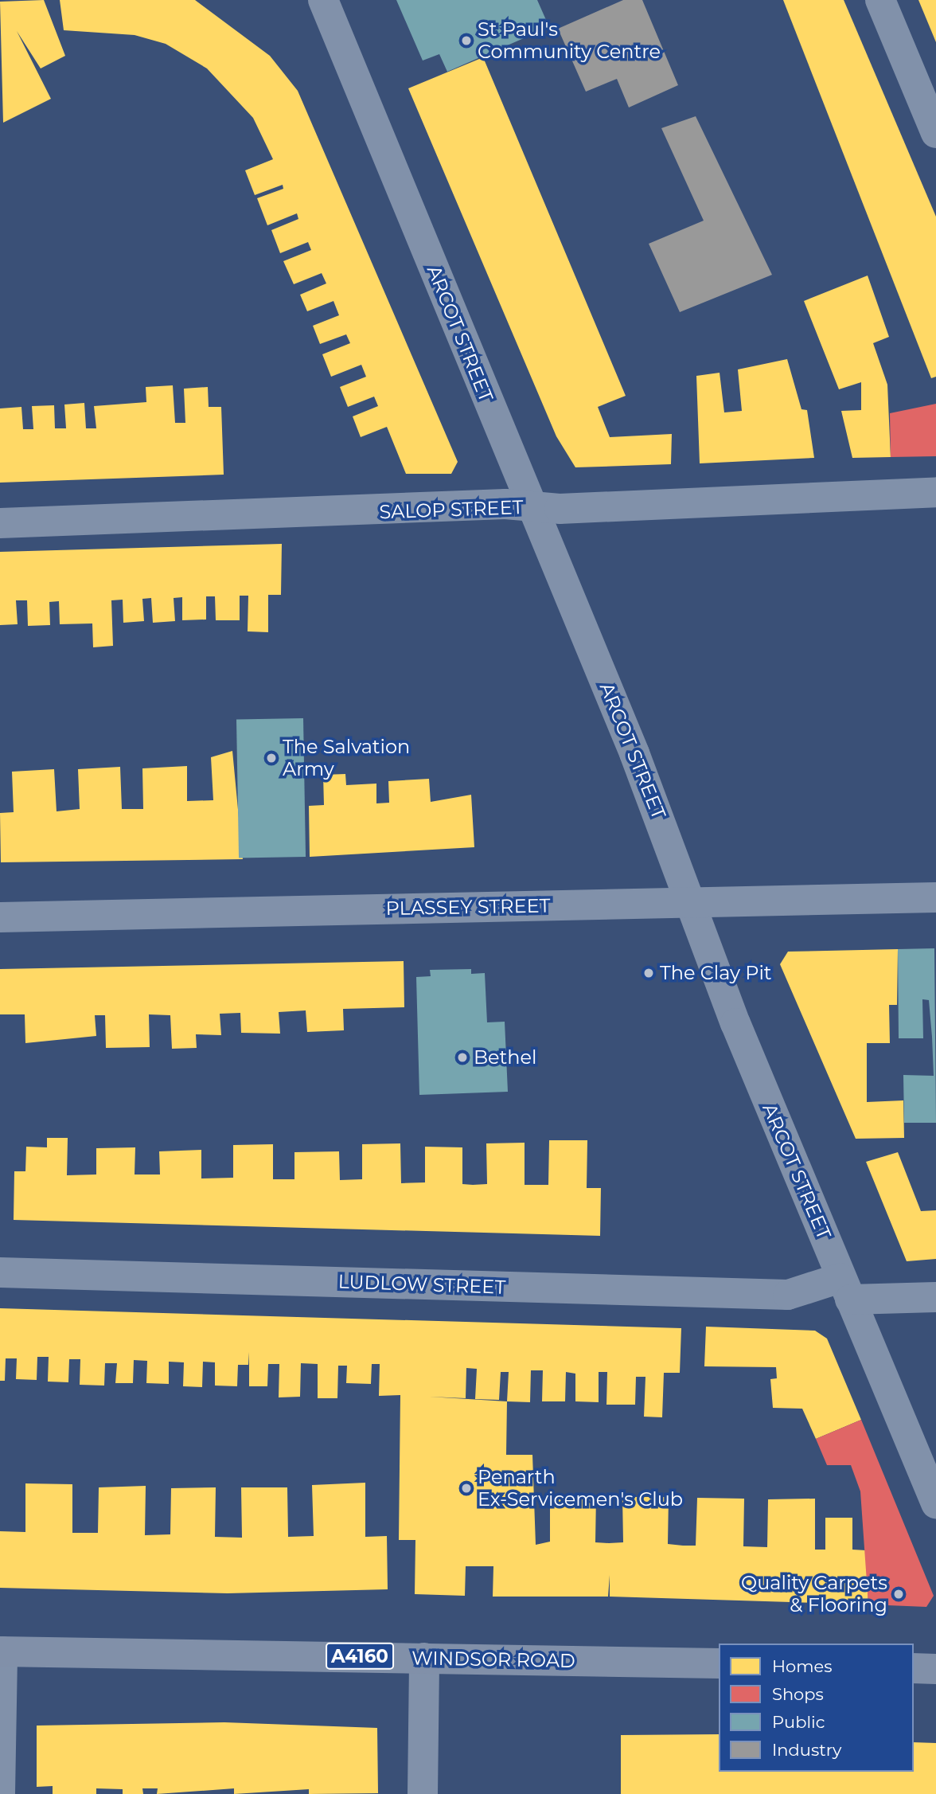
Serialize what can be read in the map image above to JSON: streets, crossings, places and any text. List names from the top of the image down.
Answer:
{
  "streets": {
    "main road": ["A4160", "WINDSOR ROAD"],
    "street": [
      "ARCOT STREET",
      "SALOP STREET",
      "PLASSEY STREET",
      "LUDLOW STREET"
    ]
  },
  "crossings": [
    ["ARCOT STREET", "SALOP STREET"],
    ["ARCOT STREET", "PLASSEY STREET"],
    ["ARCOT STREET", "LUDLOW STREET"]
  ],
  "places": [
    "St Paul's Community Centre",
    "The Salvation Army",
    "The Clay Pit",
    "Bethel",
    "Penarth Ex-Servicemen's Club",
    "Quality Carpets & Flooring"
  ],
  "legend": [
    "Homes",
    "Shops",
    "Public",
    "Industry"
  ]
}
